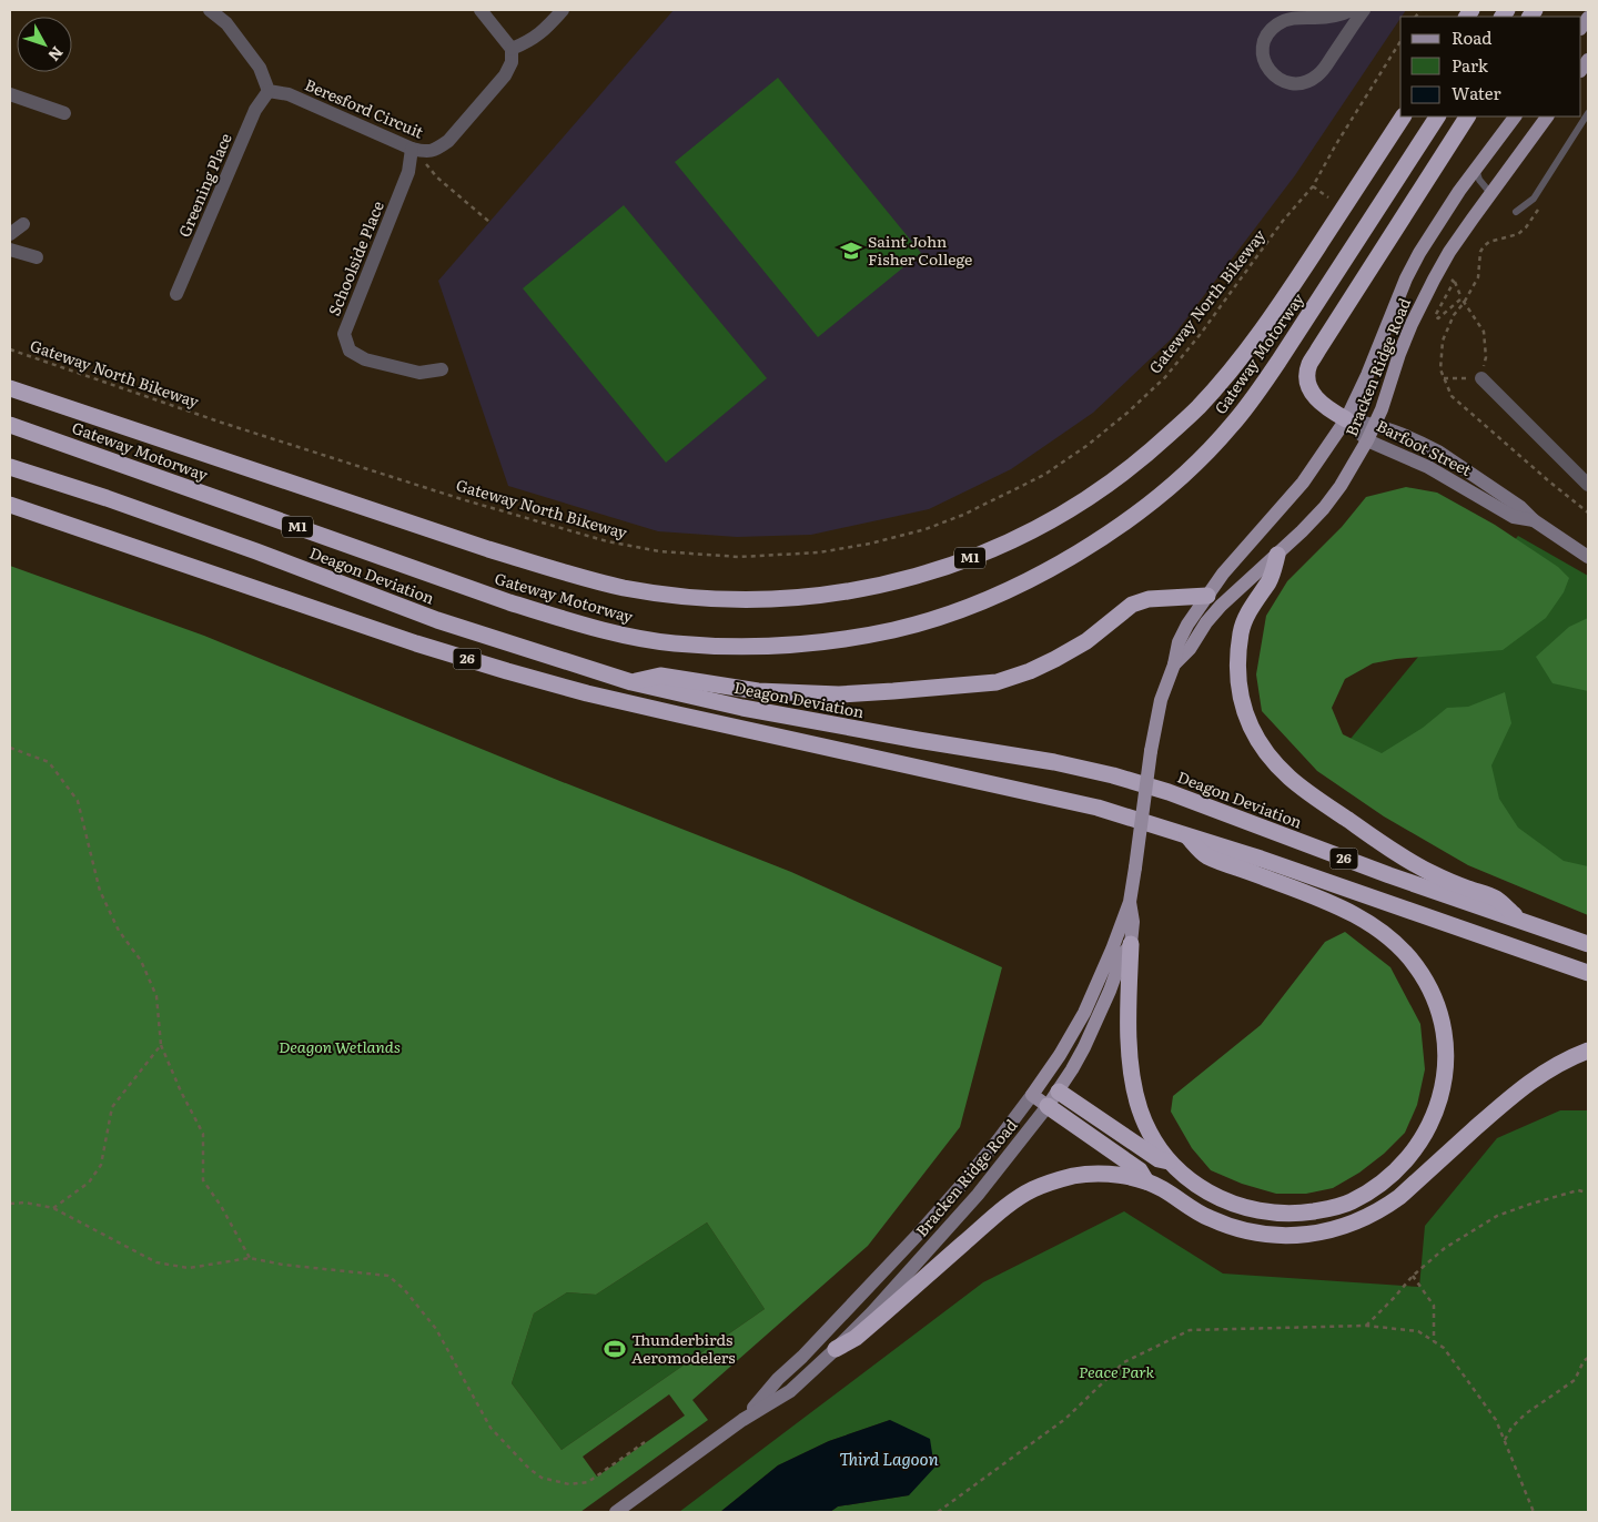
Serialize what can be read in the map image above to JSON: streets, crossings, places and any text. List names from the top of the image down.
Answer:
{
  "streets": {
    "highway": [
      "Gateway Motorway",
      "M1",
      "Deagon Deviation",
      "26"
    ],
    "main road": ["Bracken Ridge Road", "Barfoot Street"],
    "street": ["Beresford Circuit", "Greening Place", "Schoolside Place"],
    "path": ["Gateway North Bikeway"]
  },
  "crossings": [
    ["Beresford Circuit", "Greening Place"],
    ["Beresford Circuit", "Schoolside Place"],
    ["Bracken Ridge Road", "Barfoot Street"]
  ],
  "water": ["Third Lagoon"],
  "parks": ["Deagon Wetlands", "Peace Park"],
  "places": {
    "school or university": ["Saint John Fisher College"],
    "sports": ["Thunderbirds Aeromodelers"]
  },
  "legend": ["Road", "Park", "Water"],
  "north": "bottom right"
}
